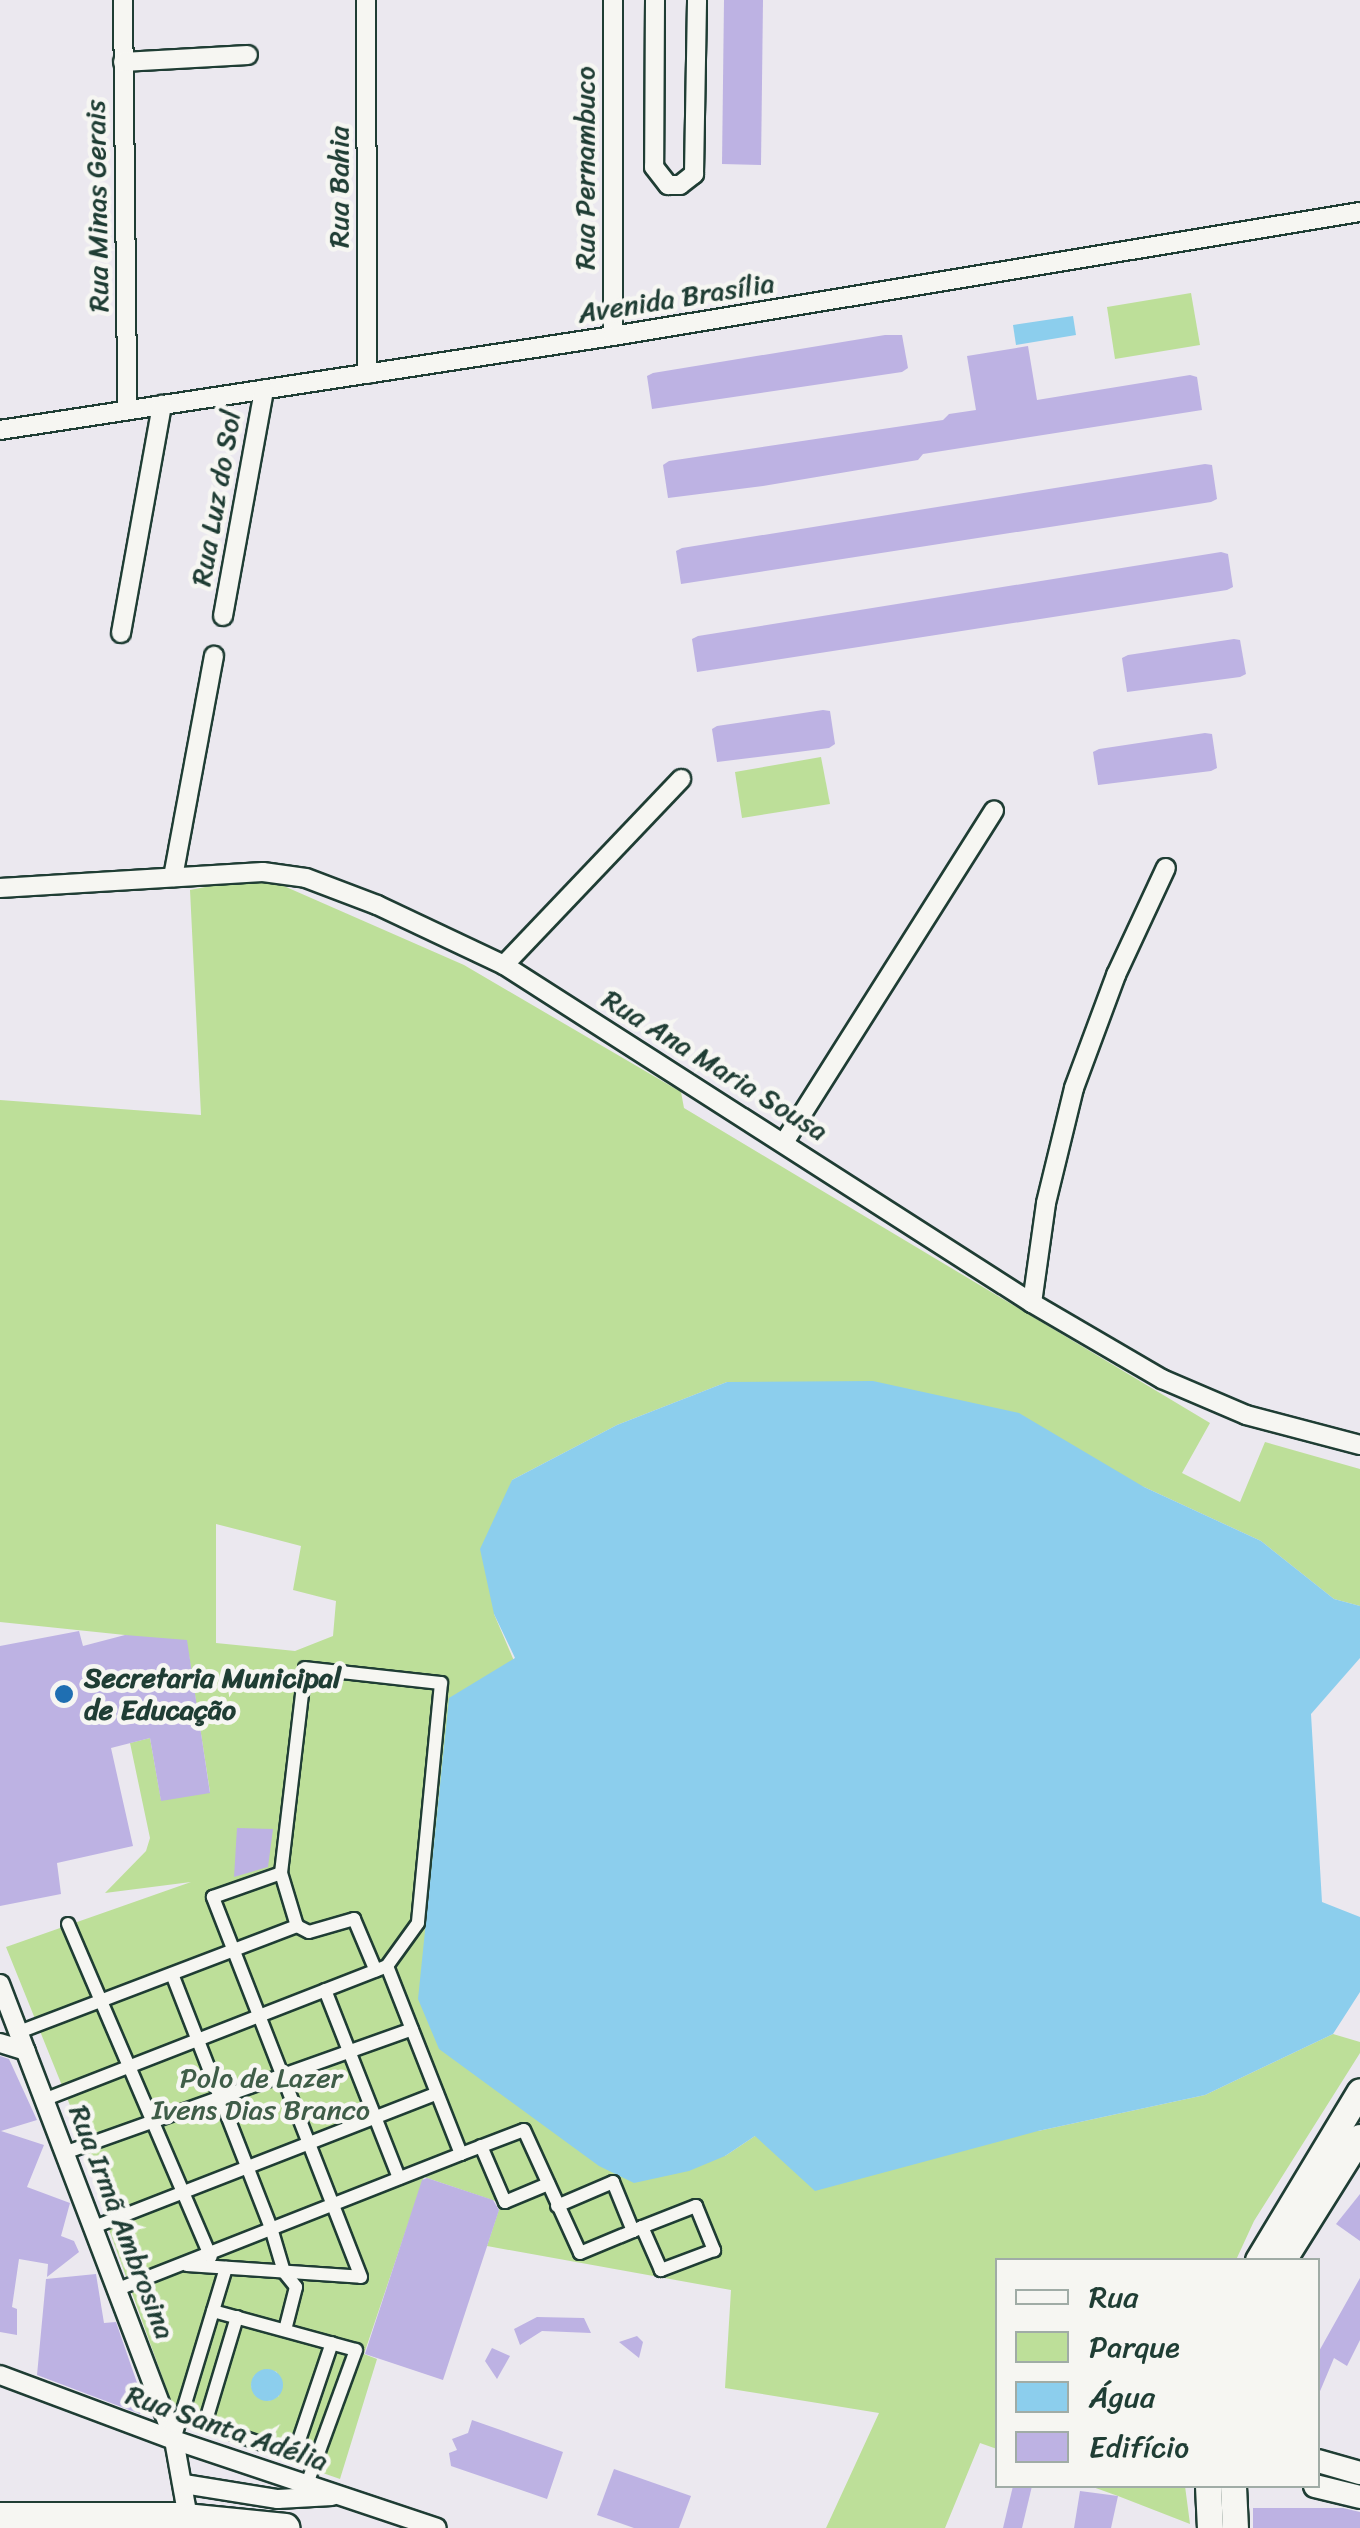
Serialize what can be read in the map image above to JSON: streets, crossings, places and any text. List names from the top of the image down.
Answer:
{
  "streets": {
    "street": [
      "Rua Pernambuco",
      "Rua Bahia",
      "Rua Minas Gerais",
      "Avenida Brasília",
      "Rua Luz do Sol",
      "Rua Ana Maria Sousa",
      "Rua Irmã Ambrosina",
      "Rua Santa Adélia"
    ]
  },
  "crossings": [
    ["Rua Pernambuco", "Avenida Brasília"],
    ["Rua Bahia", "Avenida Brasília"],
    ["Rua Minas Gerais", "Avenida Brasília"],
    ["Avenida Brasília", "Rua Luz do Sol"],
    ["Rua Irmã Ambrosina", "Rua Santa Adélia"]
  ],
  "parks": ["Polo de Lazer Ivens Dias Branco"],
  "places": ["Secretaria Municipal de Educação"],
  "legend": [
    "Rua",
    "Parque",
    "Água",
    "Edifício"
  ]
}
